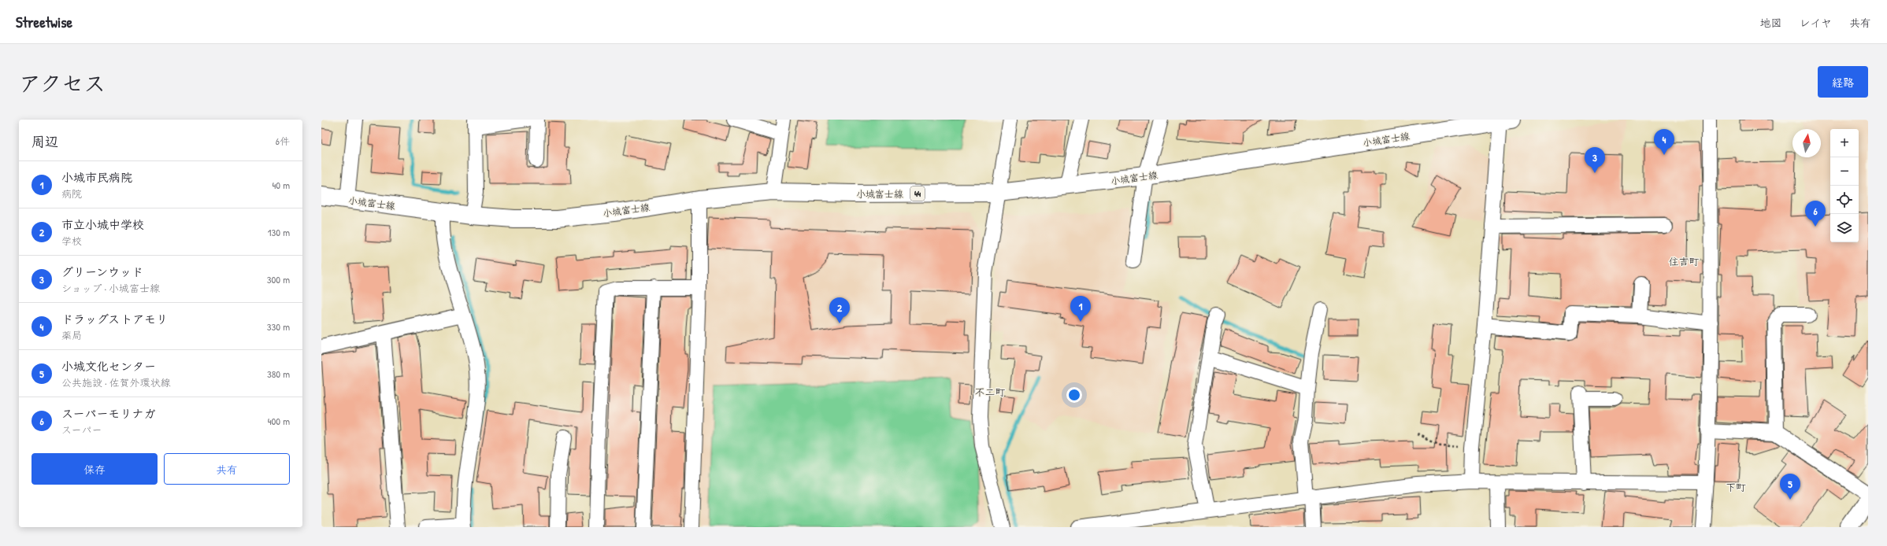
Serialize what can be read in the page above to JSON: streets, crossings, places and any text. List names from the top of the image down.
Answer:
{
  "streets": {
    "main road": ["小城富士線", "44"]
  },
  "districts": ["住吉町", "不二町", "下町"],
  "north": "top",
  "page": {
    "header": "Streetwise",
    "nav": ["地図", "レイヤ", "共有"],
    "title": "アクセス",
    "buttons": [
      "経路",
      ["保存", "共有"]
    ],
    "heading": ["周辺", "6件"],
    "map_buttons": ["+", "−"],
    "pins": [
      "4",
      "3",
      "6",
      "1",
      "2",
      "5"
    ],
    "list": [
      {
        "mark": "1",
        "name": "小城市民病院",
        "note": "病院",
        "value": "40 m"
      },
      {
        "mark": "2",
        "name": "市立小城中学校",
        "note": "学校",
        "value": "130 m"
      },
      {
        "mark": "3",
        "name": "グリーンウッド",
        "note": "ショップ · 小城富士線",
        "value": "300 m"
      },
      {
        "mark": "4",
        "name": "ドラッグストアモリ",
        "note": "薬局",
        "value": "330 m"
      },
      {
        "mark": "5",
        "name": "小城文化センター",
        "note": "公共施設 · 佐賀外環状線",
        "value": "380 m"
      },
      {
        "mark": "6",
        "name": "スーパーモリナガ",
        "note": "スーパー",
        "value": "400 m"
      }
    ]
  }
}
